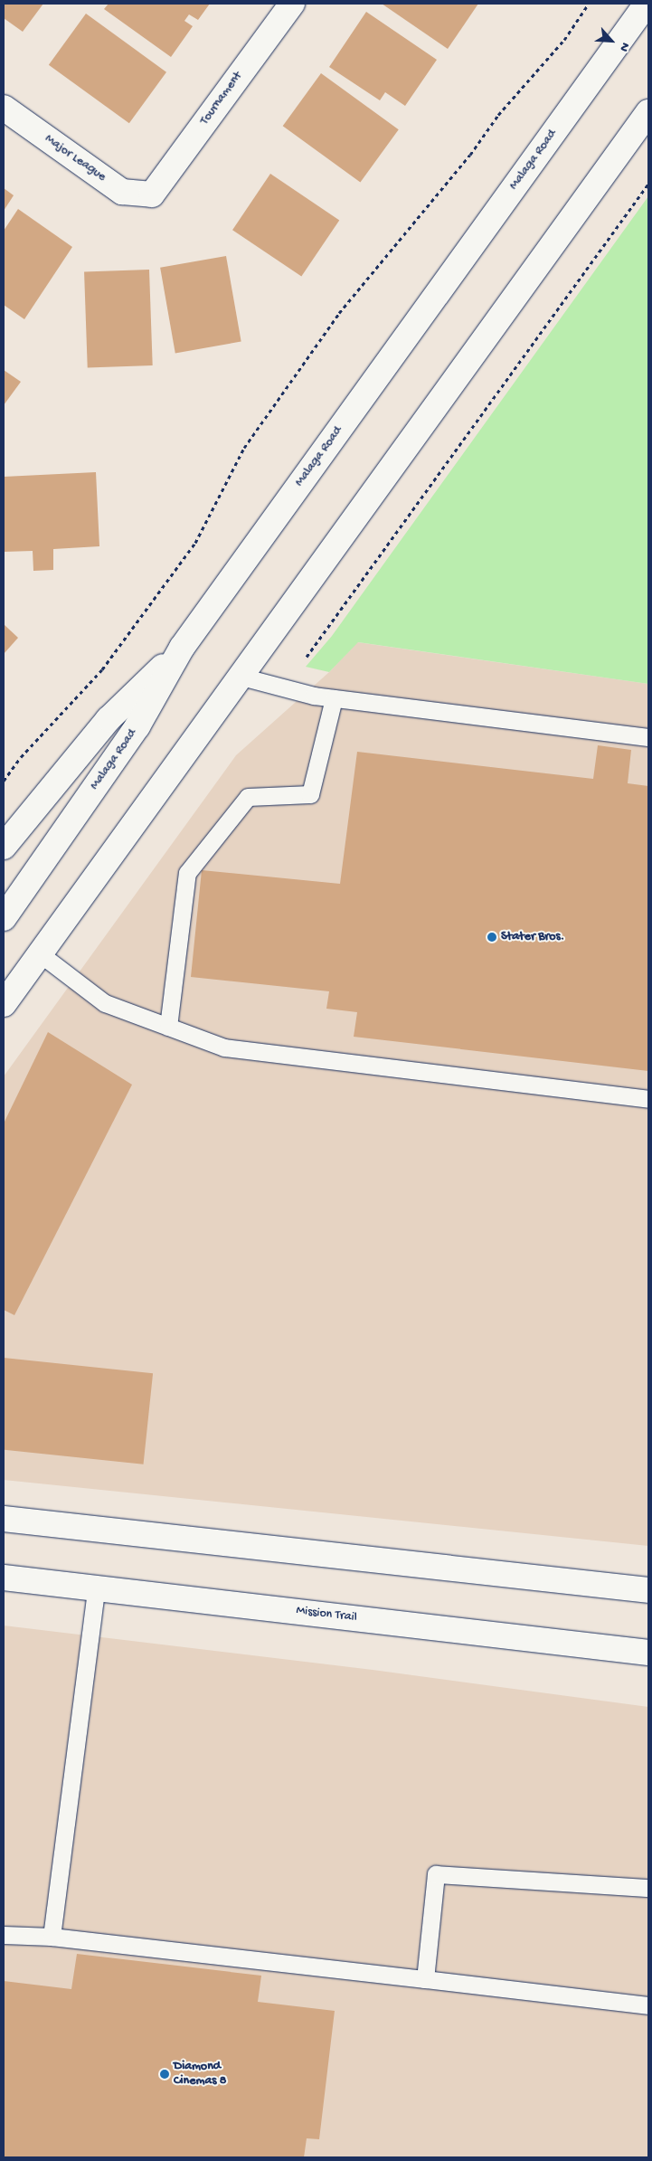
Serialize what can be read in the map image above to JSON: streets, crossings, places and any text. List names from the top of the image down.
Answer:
{
  "streets": {
    "street": [
      "Tournament",
      "Major League",
      "Malaga Road",
      "Mission Trail"
    ]
  },
  "crossings": [
    ["Tournament", "Major League"]
  ],
  "places": ["Stater Bros.", "Diamond Cinemas 8"],
  "north": "bottom right"
}
